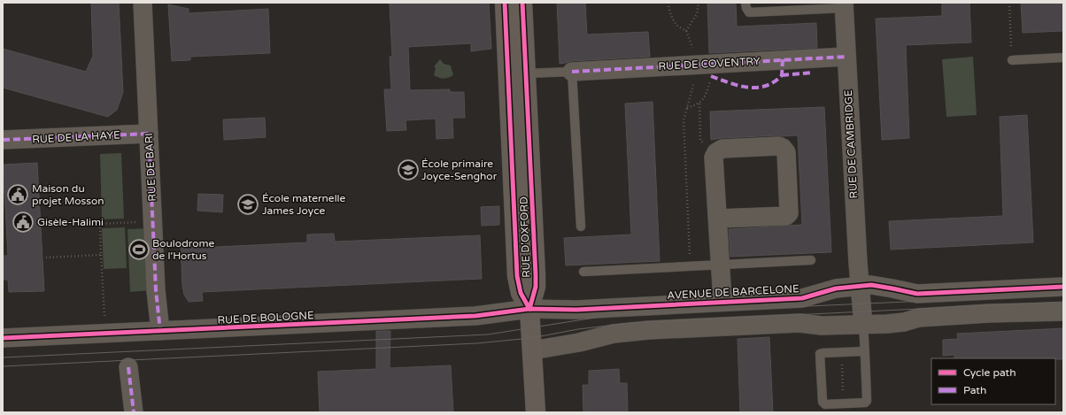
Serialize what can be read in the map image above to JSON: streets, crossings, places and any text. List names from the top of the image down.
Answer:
{
  "streets": {
    "street": [
      "RUE DE COVENTRY",
      "RUE DE LA HAYE",
      "RUE DE CAMBRIDGE",
      "RUE DE BARI",
      "RUE D'OXFORD",
      "AVENUE DE BARCELONE",
      "RUE DE BOLOGNE"
    ]
  },
  "crossings": [
    ["RUE DE COVENTRY", "RUE DE CAMBRIDGE"],
    ["RUE DE LA HAYE", "RUE DE BARI"],
    ["RUE DE CAMBRIDGE", "AVENUE DE BARCELONE"],
    ["RUE DE BARI", "RUE DE BOLOGNE"],
    ["RUE D'OXFORD", "AVENUE DE BARCELONE"],
    ["RUE D'OXFORD", "RUE DE BOLOGNE"],
    ["AVENUE DE BARCELONE", "RUE DE BOLOGNE"]
  ],
  "places": {
    "school or university": ["École primaire Joyce-Senghor", "École maternelle James Joyce"],
    "public building": ["Maison du projet Mosson", "Gisèle-Halimi"],
    "sports": ["Boulodrome de l'Hortus"]
  },
  "legend": ["Cycle path", "Path"]
}
